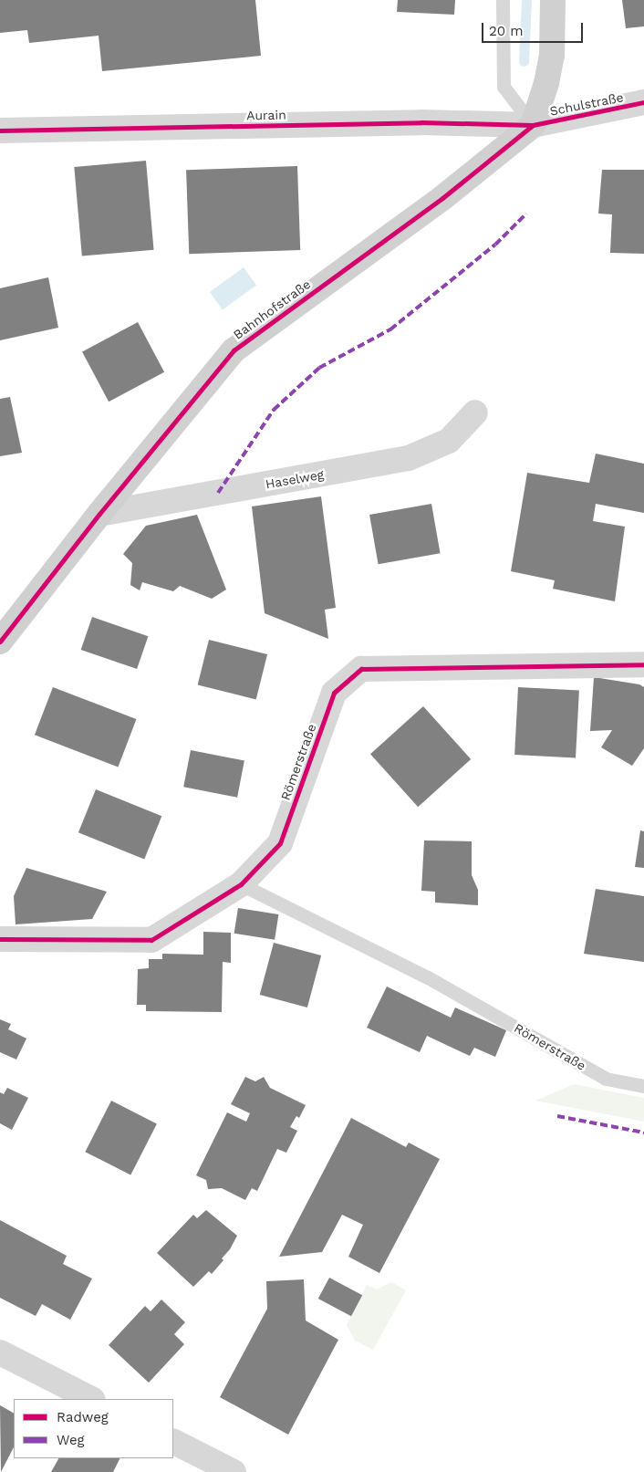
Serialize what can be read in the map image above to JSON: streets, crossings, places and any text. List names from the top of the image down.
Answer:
{
  "streets": {
    "street": [
      "Schulstraße",
      "Aurain",
      "Bahnhofstraße",
      "Haselweg",
      "Römerstraße"
    ]
  },
  "crossings": [
    ["Schulstraße", "Aurain"],
    ["Schulstraße", "Bahnhofstraße"],
    ["Aurain", "Bahnhofstraße"],
    ["Bahnhofstraße", "Haselweg"]
  ],
  "legend": ["Radweg", "Weg"],
  "scale_bar": "20 m"
}
